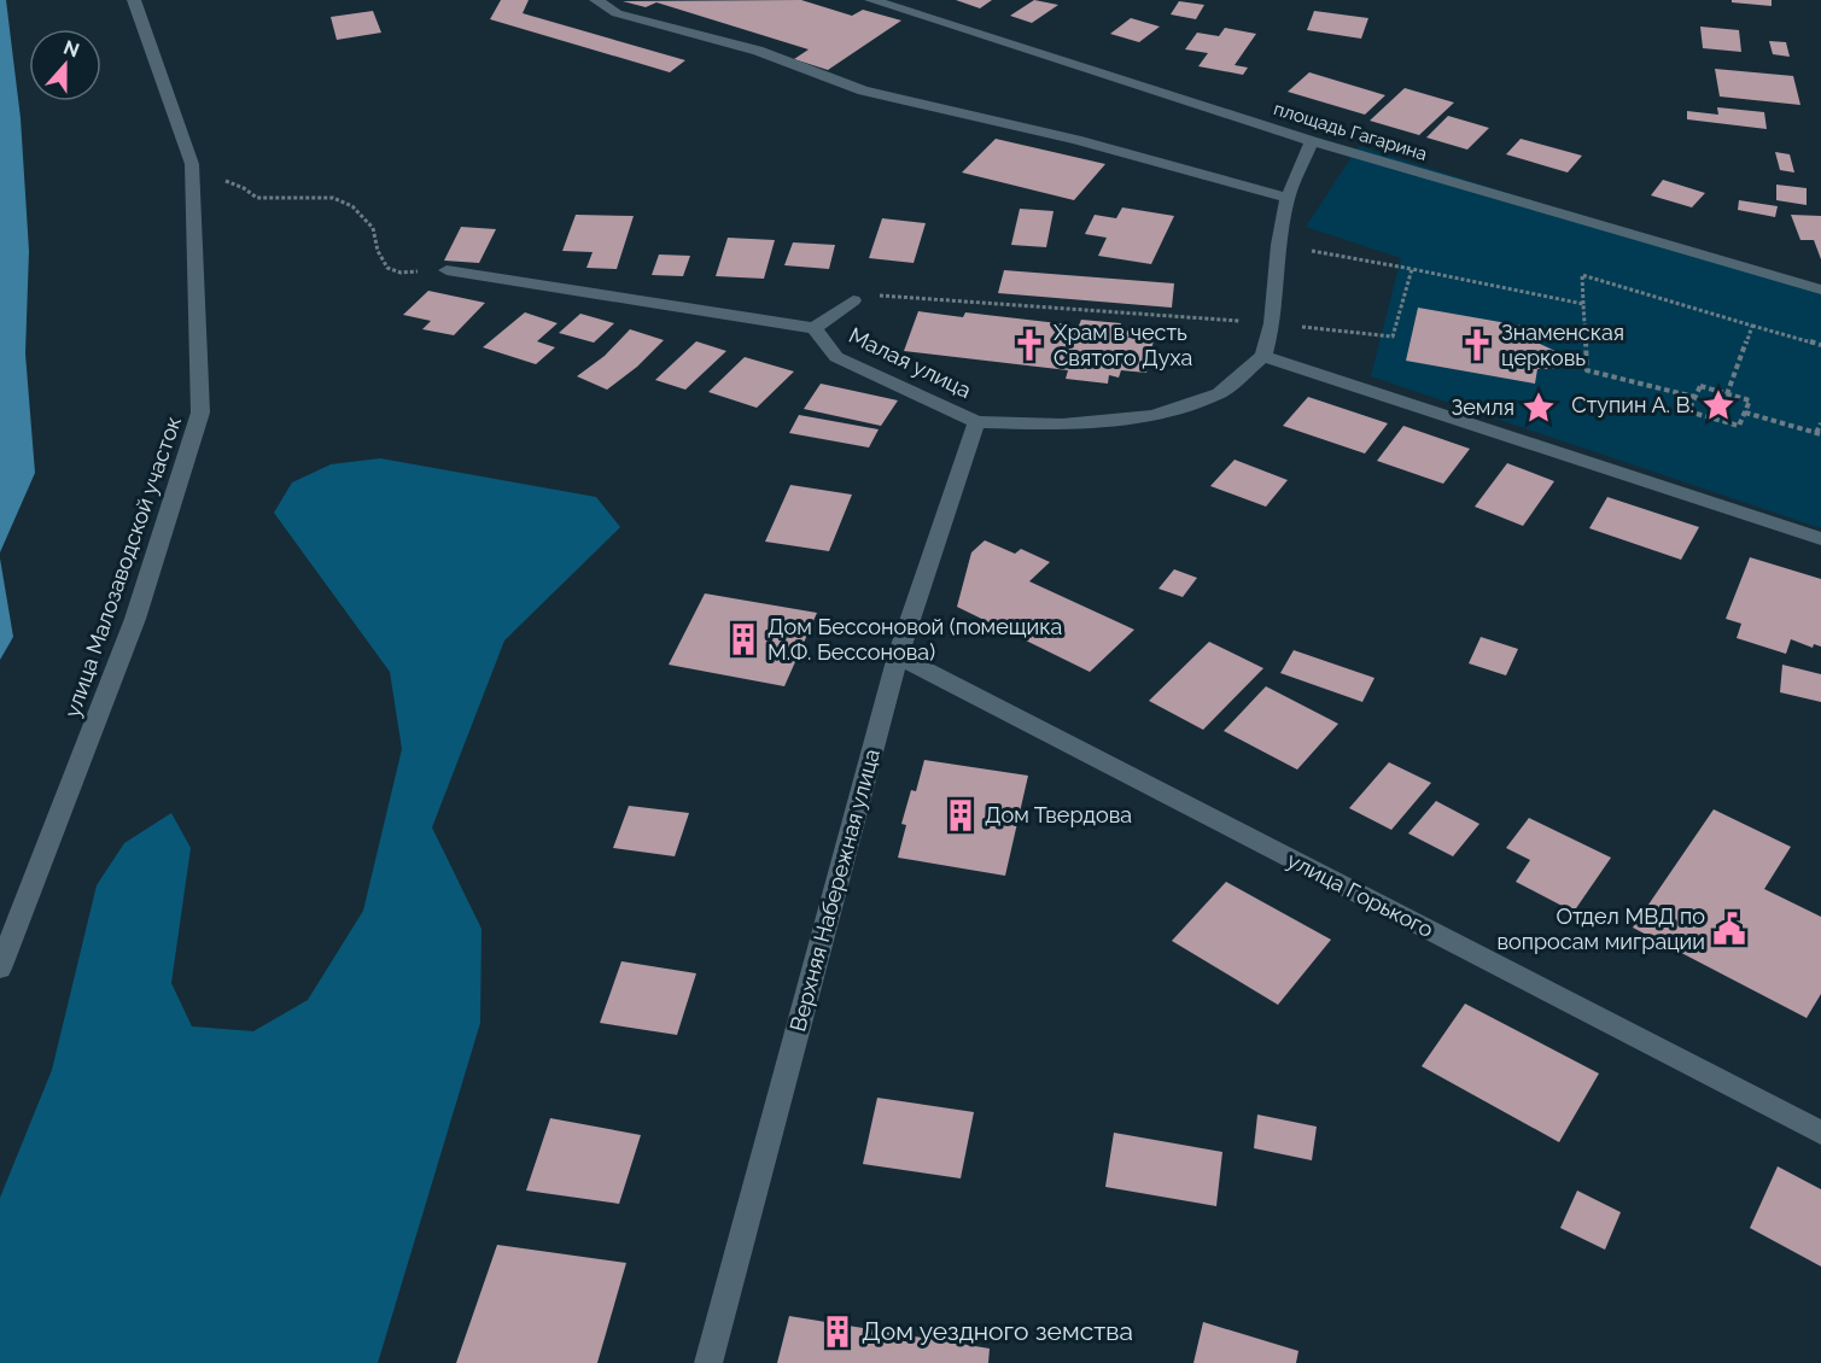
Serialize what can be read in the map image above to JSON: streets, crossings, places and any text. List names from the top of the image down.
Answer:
{
  "streets": {
    "street": [
      "площадь Гагарина",
      "Малая улица",
      "улица Малозаводской участок",
      "Верхняя Набережная улица",
      "улица Горького"
    ]
  },
  "crossings": [
    ["Малая улица", "Верхняя Набережная улица"],
    ["Верхняя Набережная улица", "улица Горького"]
  ],
  "places": {
    "church": ["Храм в честь Святого Духа", "Знаменская церковь"],
    "place": ["Ступин А. В.", "Земля"],
    "building": ["Дом Бессоновой (помещика М.Ф. Бессонова)", "Дом Твердова", "Дом уездного земства"],
    "public building": ["Отдел МВД по вопросам миграции"]
  },
  "north": "top"
}
